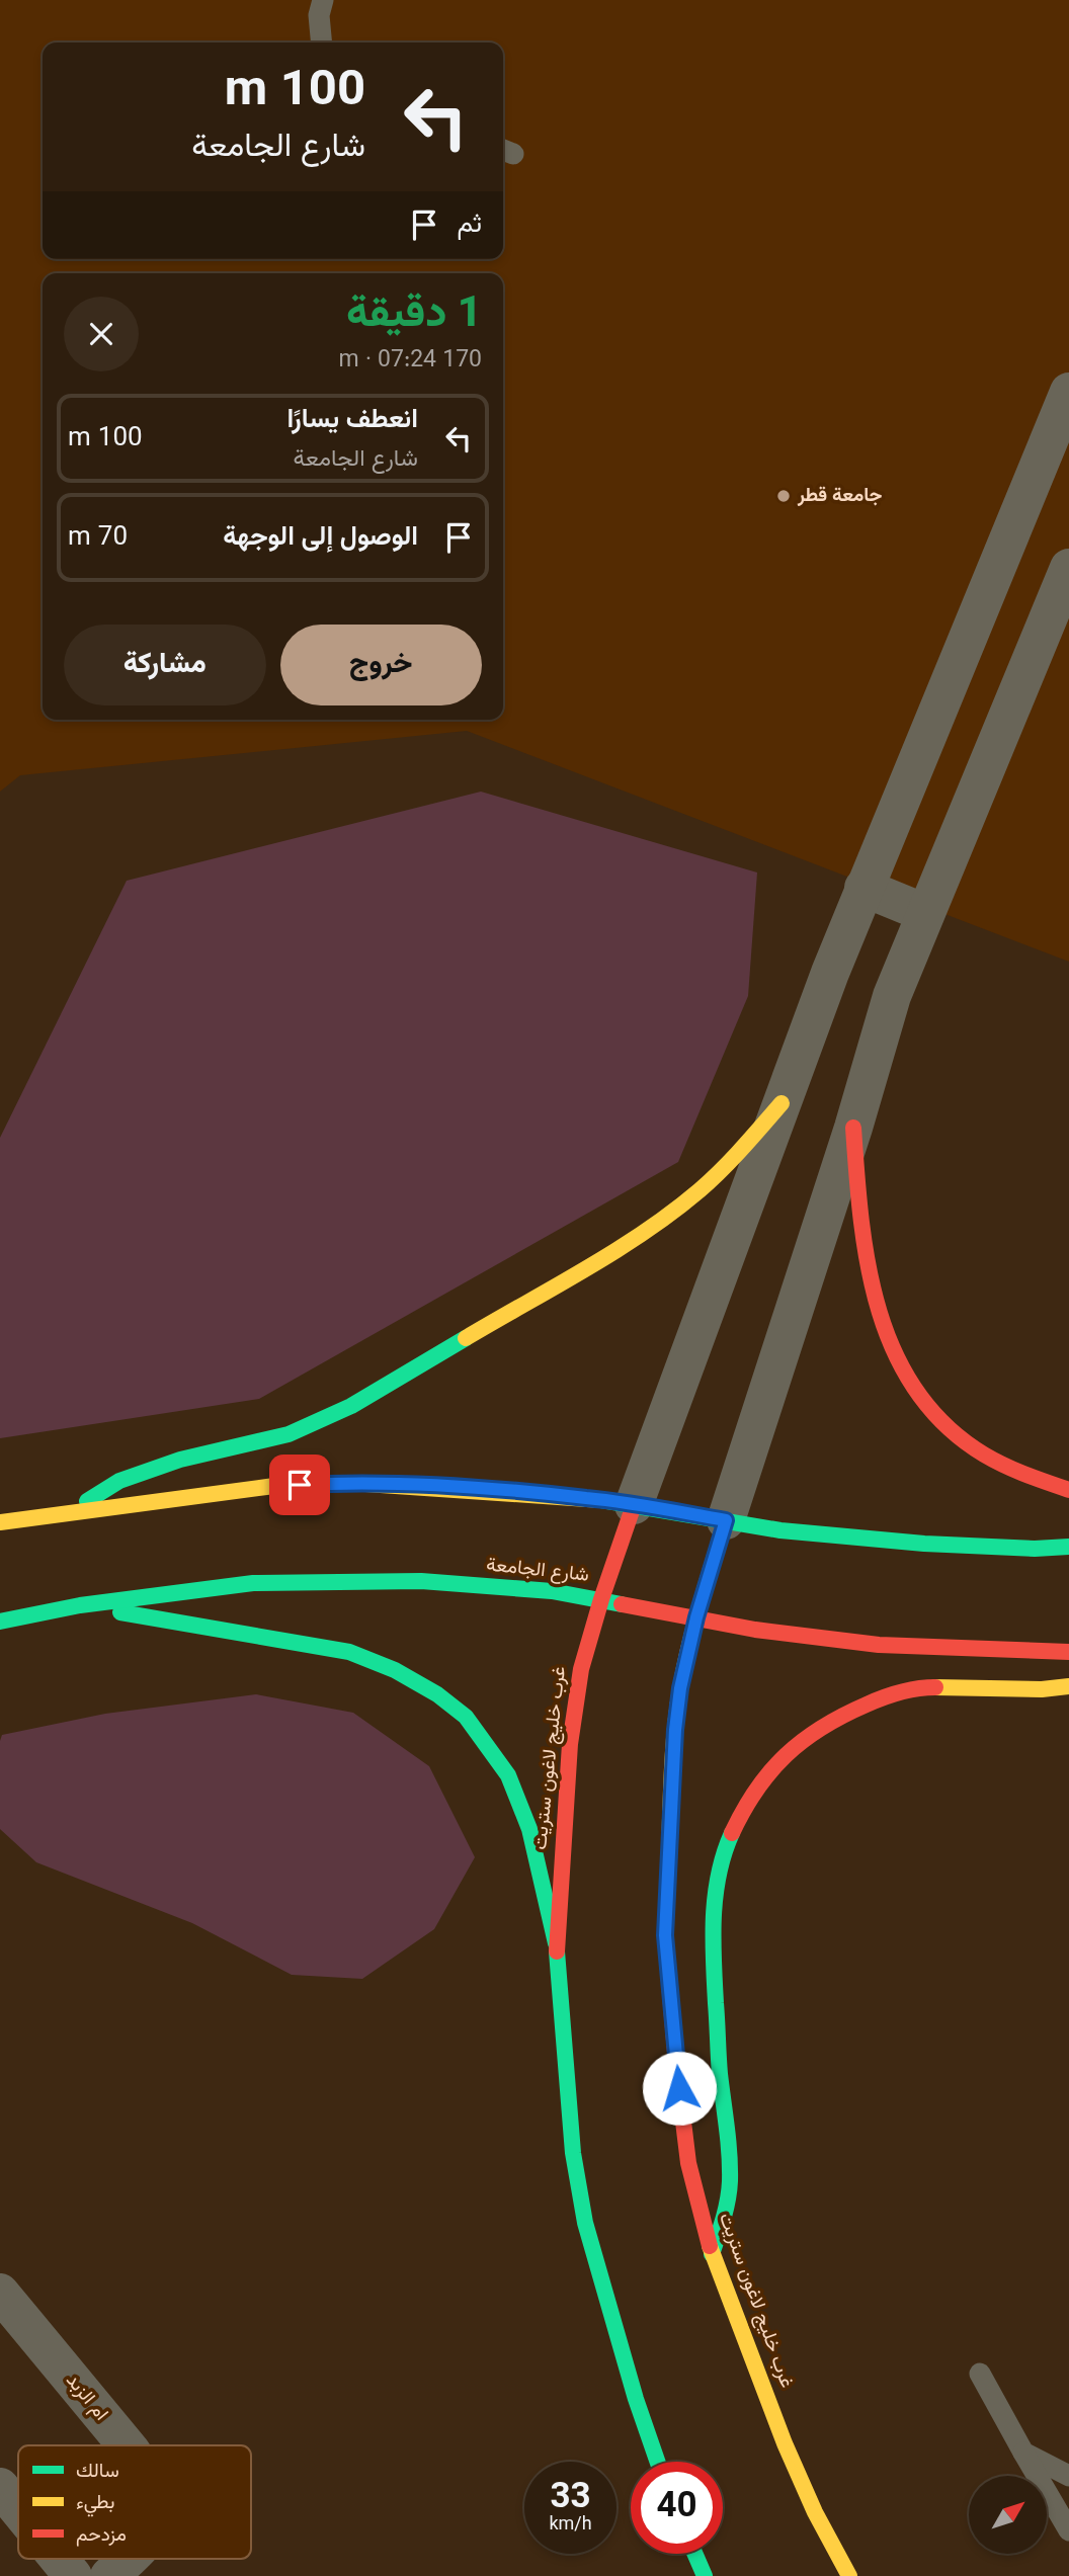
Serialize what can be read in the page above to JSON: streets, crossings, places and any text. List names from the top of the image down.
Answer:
{
  "streets": {
    "main road": ["شارع الجامعة", "غرب خليج لاغون ستريت"],
    "street": ["ام الزبد"]
  },
  "crossings": [
    ["شارع الجامعة", "غرب خليج لاغون ستريت"]
  ],
  "places": ["جامعة قطر"],
  "legend": ["سالك", "بطيء", "مزدحم"],
  "north": "top right",
  "page": {
    "turn": ["100 m", "شارع الجامعة"],
    "then": "ثم",
    "heading": ["1 دقيقة", "170 m · 07:24"],
    "list": [
      {
        "name": "انعطف يسارًا",
        "note": "شارع الجامعة",
        "value": "100 m"
      },
      {
        "name": "الوصول إلى الوجهة",
        "value": "70 m"
      }
    ],
    "buttons": ["خروج", "مشاركة"],
    "speed": "33 km/h",
    "limit": "40"
  }
}
